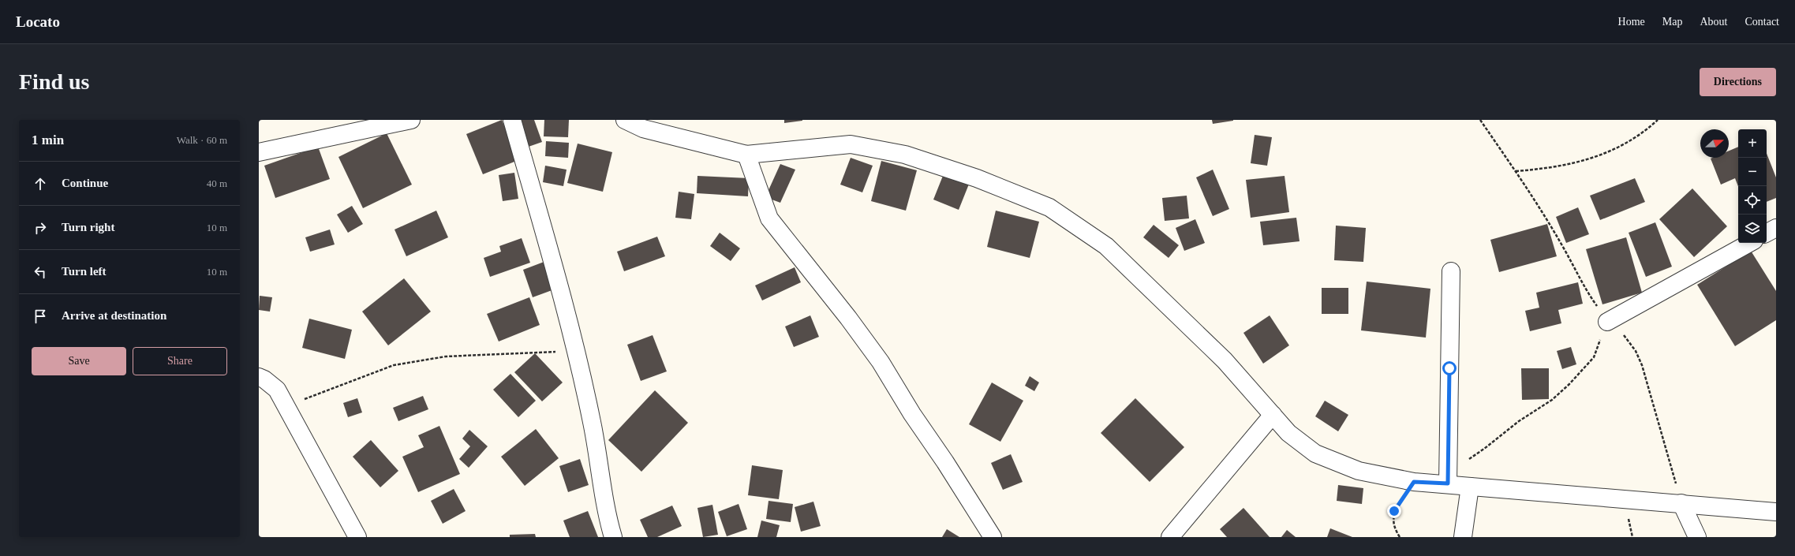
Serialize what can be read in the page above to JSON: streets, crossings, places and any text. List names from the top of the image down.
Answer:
{
  "north": "right",
  "page": {
    "header": "Locato",
    "nav": [
      "Home",
      "Map",
      "About",
      "Contact"
    ],
    "buttons": [
      "Directions",
      ["Save", "Share"]
    ],
    "title": "Find us",
    "heading": ["1 min", "Walk · 60 m"],
    "map_buttons": ["+", "−"],
    "list": [
      ["Continue", "40 m"],
      ["Turn right", "10 m"],
      ["Turn left", "10 m"],
      "Arrive at destination"
    ]
  }
}
